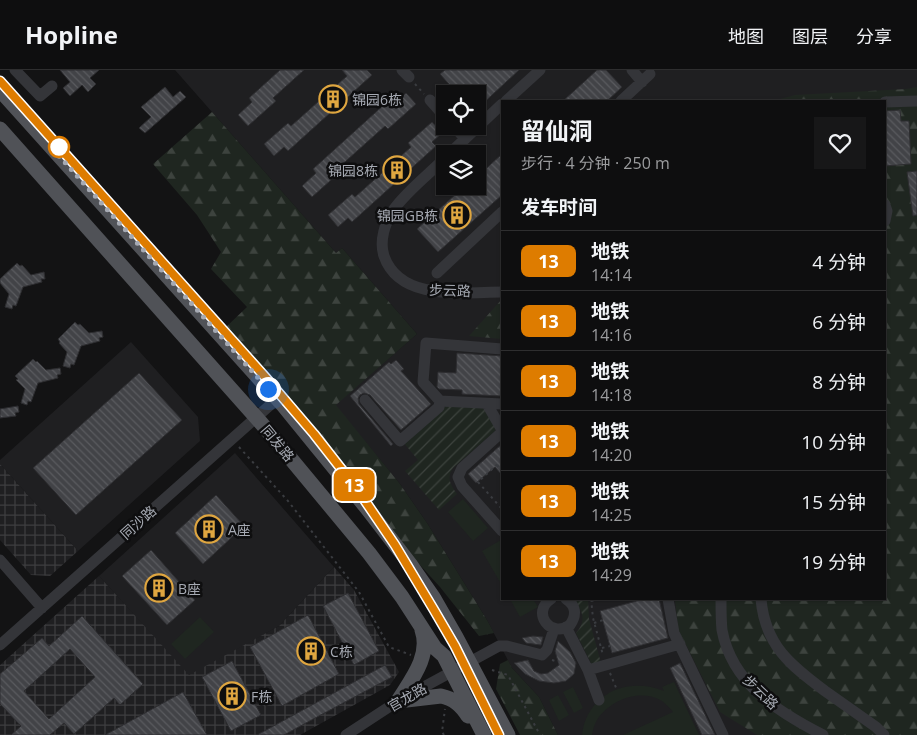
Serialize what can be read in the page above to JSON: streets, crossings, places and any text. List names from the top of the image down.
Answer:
{
  "streets": {
    "main road": ["同发路"],
    "street": ["步云路", "同沙路", "官龙路"]
  },
  "crossings": [
    ["同发路", "同沙路"],
    ["同发路", "官龙路"]
  ],
  "places": {
    "building": [
      "锦园6栋",
      "锦园8栋",
      "锦园GB栋",
      "A座",
      "B座",
      "C栋",
      "F栋"
    ]
  },
  "lines": ["metro line 13"],
  "page": {
    "header": "Hopline",
    "nav": ["地图", "图层", "分享"],
    "on_map": "13",
    "heading": [
      ["留仙洞", "步行 · 4 分钟 · 250 m"],
      "发车时间"
    ],
    "list": [
      {
        "mark": "13",
        "name": "地铁",
        "note": "14:14",
        "value": "4 分钟"
      },
      {
        "mark": "13",
        "name": "地铁",
        "note": "14:16",
        "value": "6 分钟"
      },
      {
        "mark": "13",
        "name": "地铁",
        "note": "14:18",
        "value": "8 分钟"
      },
      {
        "mark": "13",
        "name": "地铁",
        "note": "14:20",
        "value": "10 分钟"
      },
      {
        "mark": "13",
        "name": "地铁",
        "note": "14:25",
        "value": "15 分钟"
      },
      {
        "mark": "13",
        "name": "地铁",
        "note": "14:29",
        "value": "19 分钟"
      }
    ]
  }
}
